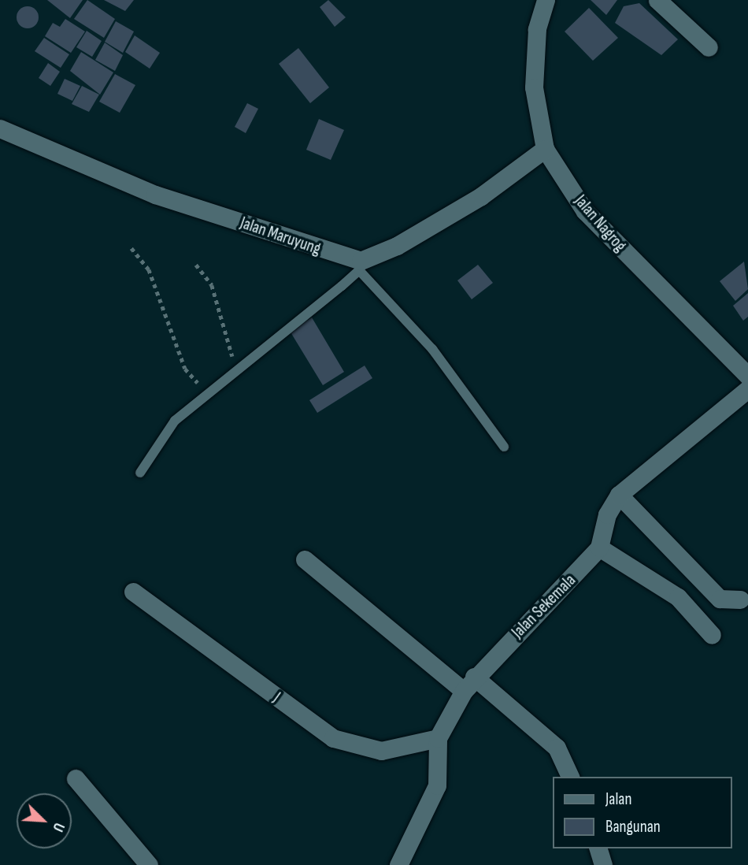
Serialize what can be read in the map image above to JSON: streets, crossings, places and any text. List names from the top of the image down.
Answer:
{
  "streets": {
    "street": [
      "Jalan Nagrog",
      "Jalan Maruyung",
      "Jalan Sekemala",
      "J"
    ]
  },
  "crossings": [
    ["Jalan Sekemala", "J"]
  ],
  "legend": ["Jalan", "Bangunan"],
  "north": "bottom right"
}
